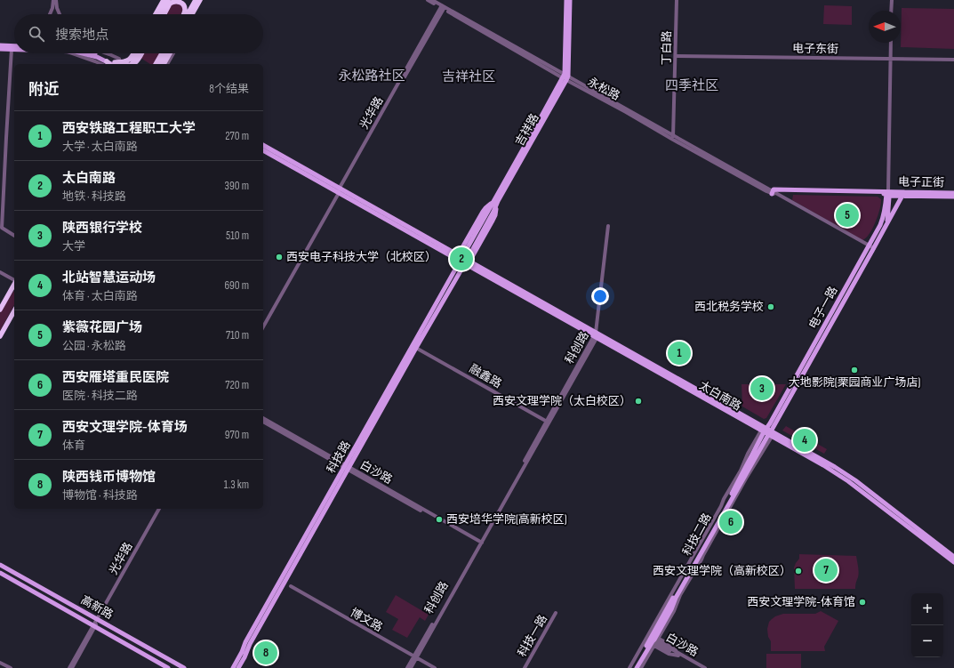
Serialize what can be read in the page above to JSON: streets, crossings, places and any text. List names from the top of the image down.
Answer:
{
  "streets": {
    "main road": [
      "吉祥路",
      "电子正街",
      "电子一路",
      "太白南路",
      "科技路",
      "科技二路",
      "高新路"
    ],
    "street": [
      "丁白路",
      "电子东街",
      "永松路",
      "光华路",
      "科创路",
      "融鑫路",
      "白沙路",
      "博文路",
      "科技一路"
    ]
  },
  "crossings": [
    ["丁白路", "电子东街"],
    ["丁白路", "永松路"],
    ["电子东街", "电子一路"],
    ["永松路", "光华路"],
    ["永松路", "吉祥路"],
    ["永松路", "电子一路"],
    ["光华路", "太白南路"],
    ["光华路", "高新路"],
    ["吉祥路", "太白南路"],
    ["吉祥路", "科技路"],
    ["电子正街", "电子一路"],
    ["电子一路", "太白南路"],
    ["电子一路", "科技二路"],
    ["科创路", "融鑫路"],
    ["科创路", "太白南路"],
    ["科创路", "白沙路"],
    ["科创路", "博文路"],
    ["融鑫路", "科技路"],
    ["太白南路", "科技路"],
    ["太白南路", "科技二路"],
    ["科技路", "白沙路"],
    ["白沙路", "科技二路"]
  ],
  "districts": ["永松路社区", "吉祥社区", "四季社区"],
  "places": [
    "西安电子科技大学（北校区）",
    "西北税务学校",
    "大地影院(栗园商业广场店)",
    "西安文理学院（太白校区）",
    "西安培华学院(高新校区)",
    "西安文理学院（高新校区）",
    "西安文理学院-体育馆"
  ],
  "north": "left",
  "page": {
    "search": "搜索地点",
    "heading": ["附近", "8个结果"],
    "list": [
      {
        "mark": "1",
        "name": "西安铁路工程职工大学",
        "note": "大学 · 太白南路",
        "value": "270 m"
      },
      {
        "mark": "2",
        "name": "太白南路",
        "note": "地铁 · 科技路",
        "value": "390 m"
      },
      {
        "mark": "3",
        "name": "陕西银行学校",
        "note": "大学",
        "value": "510 m"
      },
      {
        "mark": "4",
        "name": "北站智慧运动场",
        "note": "体育 · 太白南路",
        "value": "690 m"
      },
      {
        "mark": "5",
        "name": "紫薇花园广场",
        "note": "公园 · 永松路",
        "value": "710 m"
      },
      {
        "mark": "6",
        "name": "西安雁塔重民医院",
        "note": "医院 · 科技二路",
        "value": "720 m"
      },
      {
        "mark": "7",
        "name": "西安文理学院-体育场",
        "note": "体育",
        "value": "970 m"
      },
      {
        "mark": "8",
        "name": "陕西钱币博物馆",
        "note": "博物馆 · 科技路",
        "value": "1.3 km"
      }
    ],
    "pins": [
      "5",
      "2",
      "1",
      "3",
      "4",
      "6",
      "7",
      "8"
    ],
    "map_buttons": ["+", "−"]
  }
}
